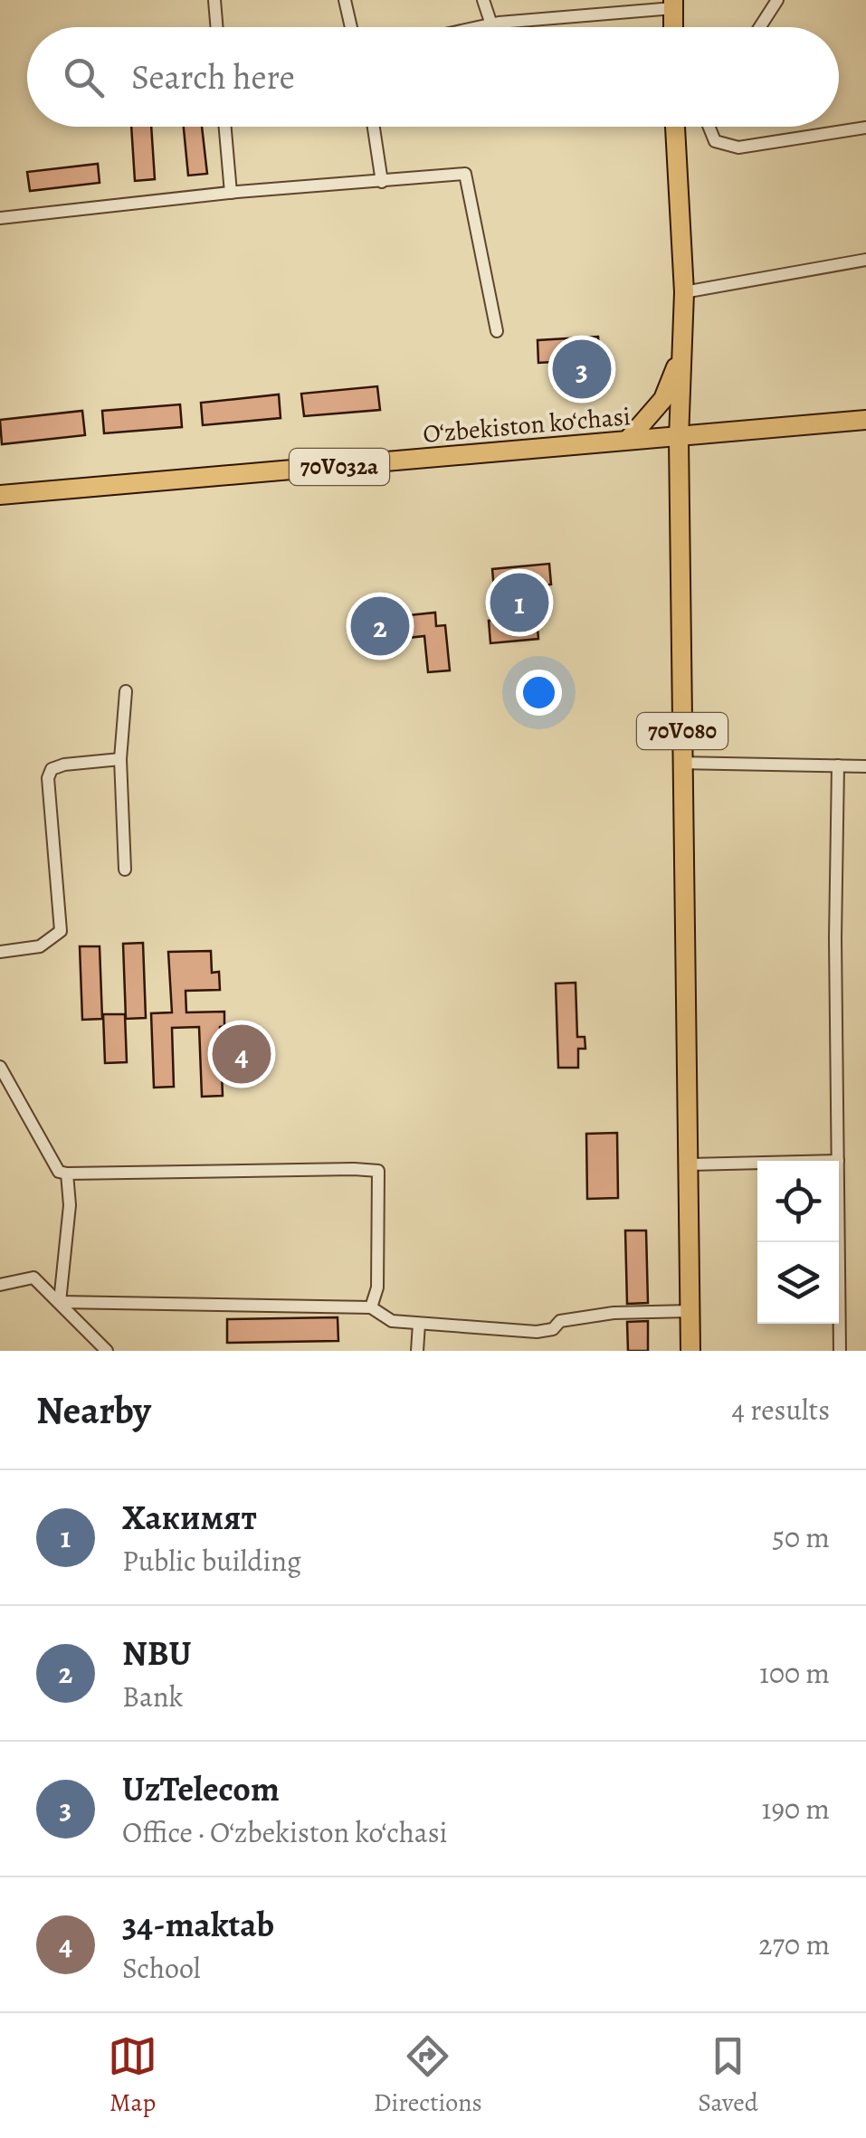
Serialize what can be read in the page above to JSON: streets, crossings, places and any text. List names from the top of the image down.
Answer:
{
  "streets": {
    "main road": ["O‘zbekiston ko‘chasi", "70V032a", "70V080"]
  },
  "crossings": [
    ["O‘zbekiston ko‘chasi", "70V032a"],
    ["O‘zbekiston ko‘chasi", "70V080"],
    ["70V032a", "70V080"]
  ],
  "page": {
    "search": "Search here",
    "pins": [
      "3",
      "1",
      "2",
      "4"
    ],
    "heading": ["Nearby", "4 results"],
    "list": [
      {
        "mark": "1",
        "name": "Хакимят",
        "note": "Public building",
        "value": "50 m"
      },
      {
        "mark": "2",
        "name": "NBU",
        "note": "Bank",
        "value": "100 m"
      },
      {
        "mark": "3",
        "name": "UzTelecom",
        "note": "Office · O‘zbekiston ko‘chasi",
        "value": "190 m"
      },
      {
        "mark": "4",
        "name": "34-maktab",
        "note": "School",
        "value": "270 m"
      }
    ],
    "nav": ["Map", "Directions", "Saved"]
  }
}
